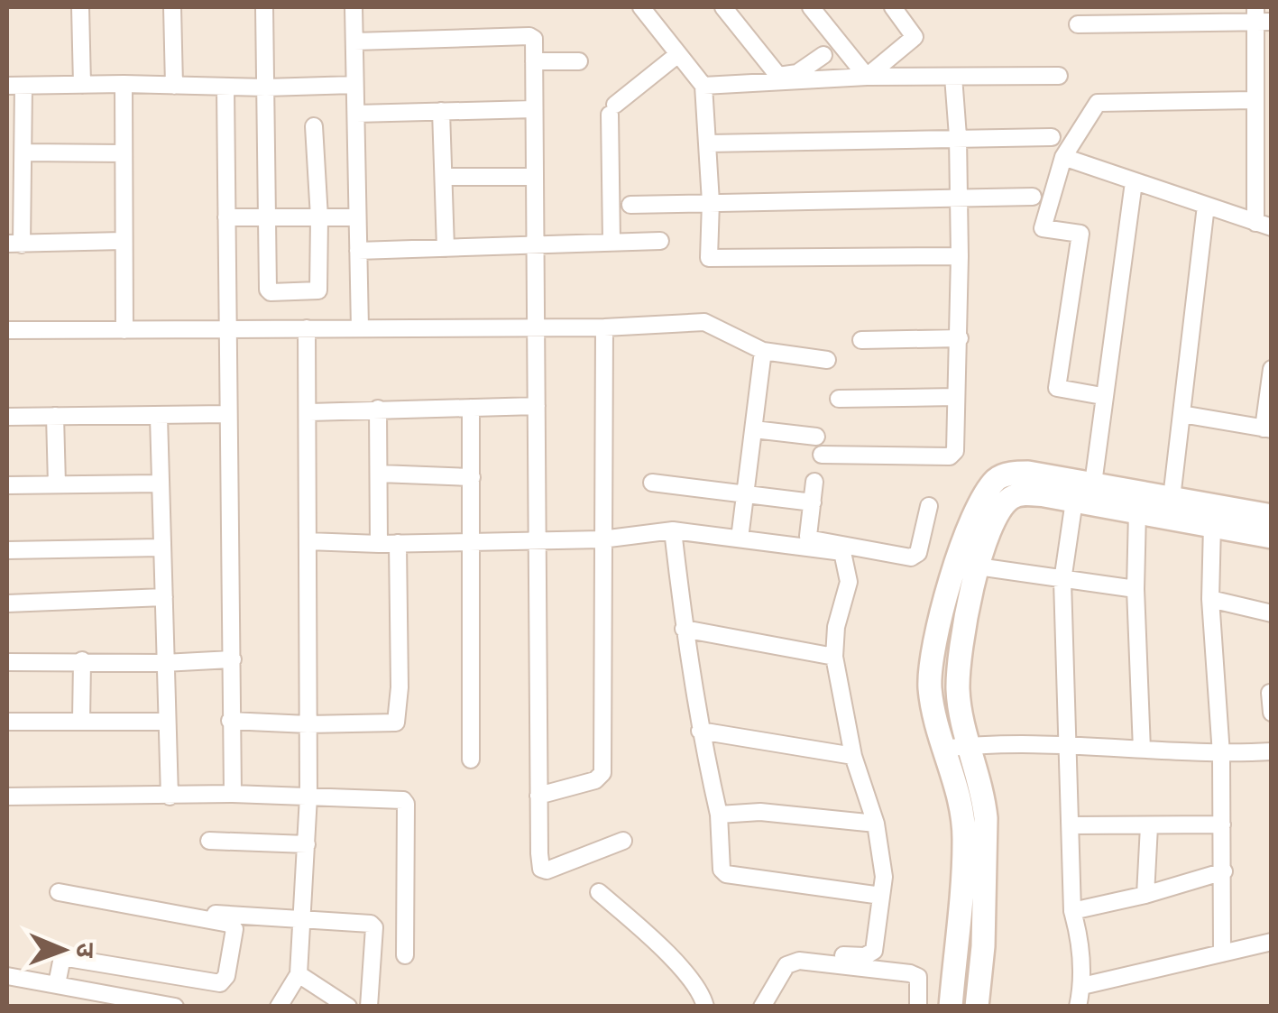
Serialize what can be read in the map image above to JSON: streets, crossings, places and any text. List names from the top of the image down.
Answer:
{
  "north": "right"
}
